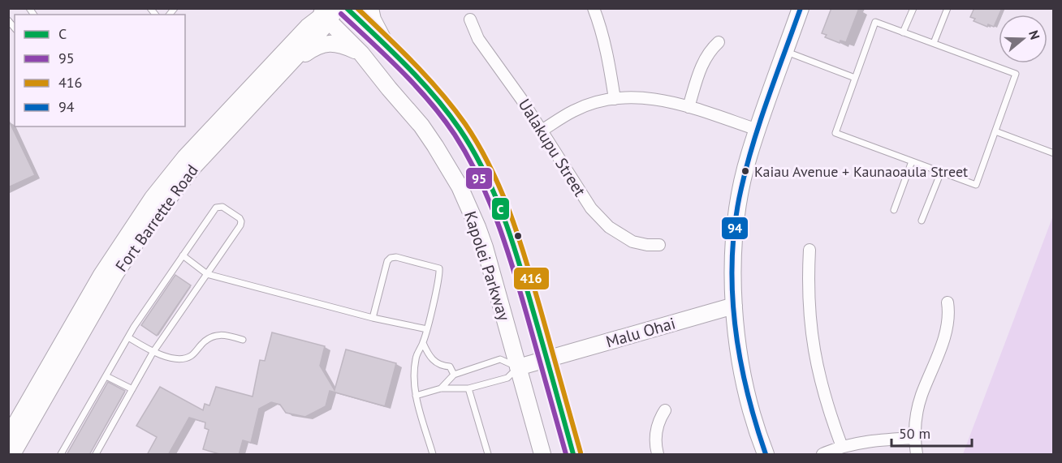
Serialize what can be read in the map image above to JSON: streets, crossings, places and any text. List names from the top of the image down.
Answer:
{
  "streets": {
    "main road": ["Fort Barrette Road", "Kapolei Parkway", "Malu Ohai"],
    "street": ["Ualakupu Street"]
  },
  "crossings": [
    ["Fort Barrette Road", "Kapolei Parkway"],
    ["Kapolei Parkway", "Malu Ohai"]
  ],
  "places": ["Kaiau Avenue + Kaunaoaula Street"],
  "lines": [
    "transit line C",
    "transit line 416",
    "transit line 94",
    "transit line 95"
  ],
  "legend": [
    "C",
    "95",
    "416",
    "94"
  ],
  "scale_bar": "50 m",
  "north": "right"
}
